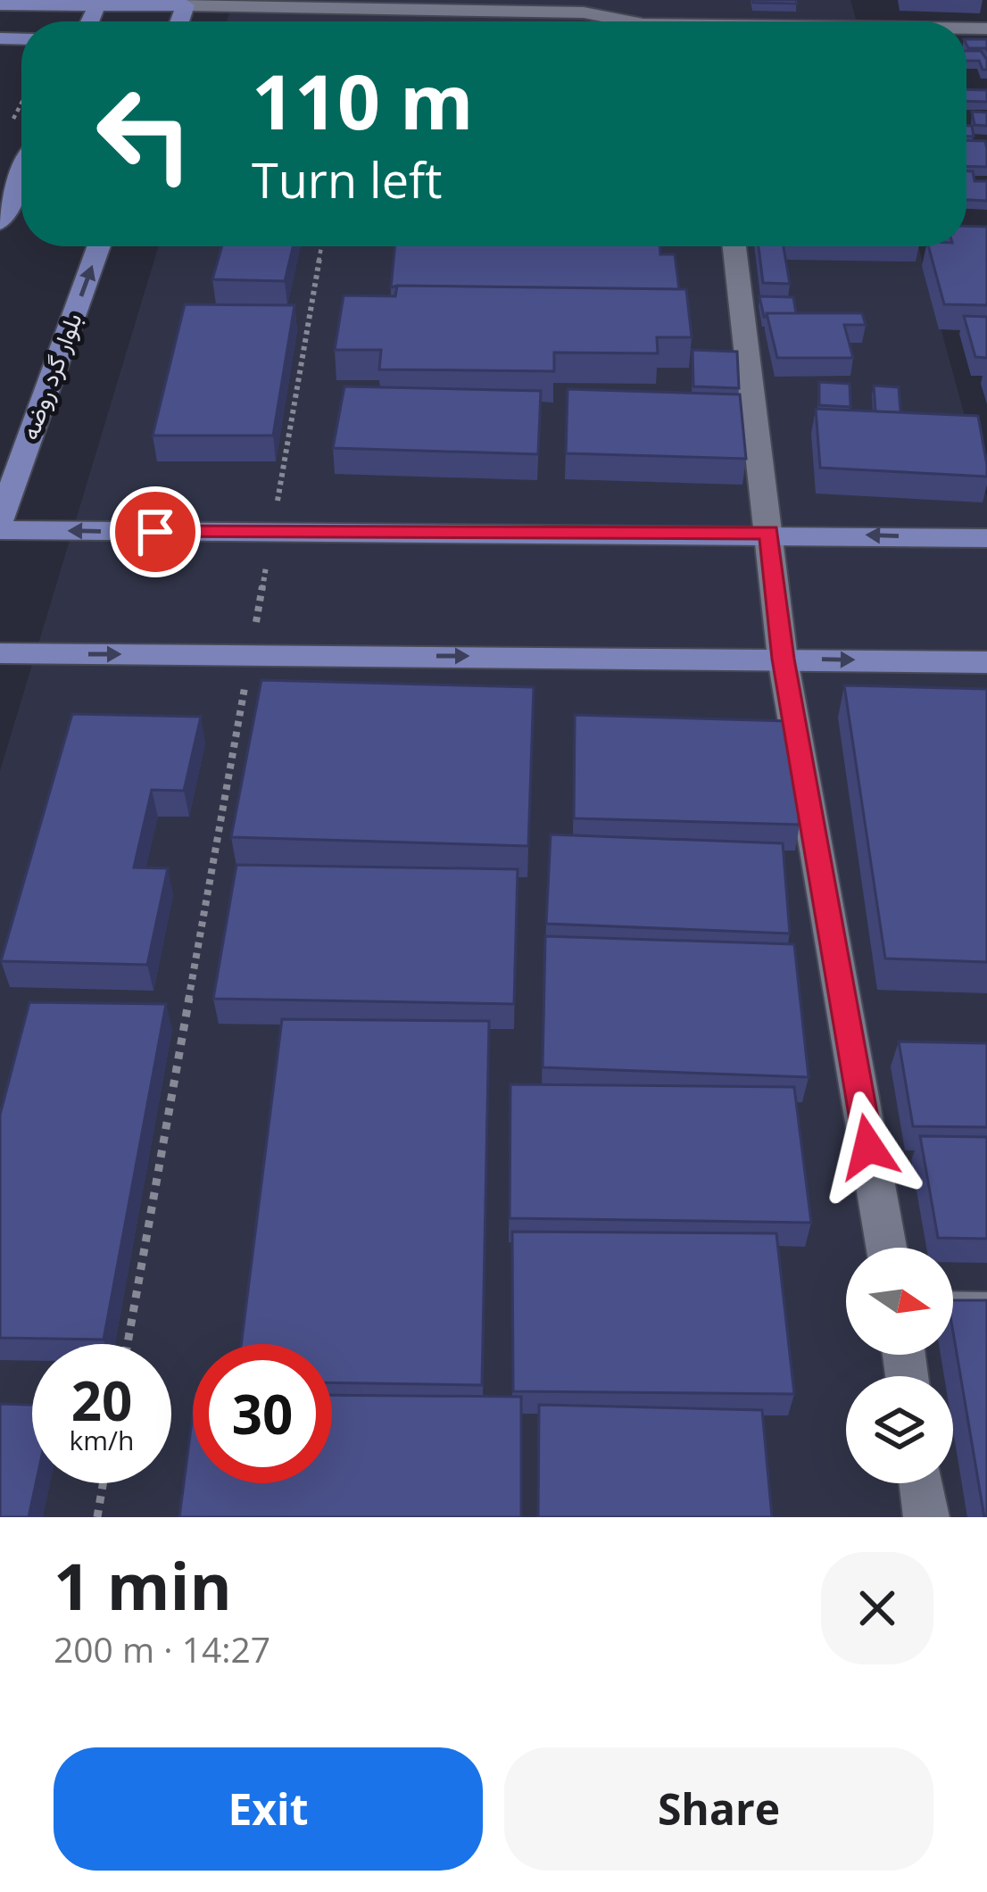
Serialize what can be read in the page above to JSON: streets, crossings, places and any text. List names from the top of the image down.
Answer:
{
  "streets": {
    "main road": ["بلوار گرد روضه"]
  },
  "one_way": ["بلوار گرد روضه"],
  "north": "right",
  "page": {
    "turn": ["110 m", "Turn left"],
    "speed": "20 km/h",
    "limit": "30",
    "heading": ["1 min", "200 m · 14:27"],
    "buttons": ["Exit", "Share"]
  }
}
